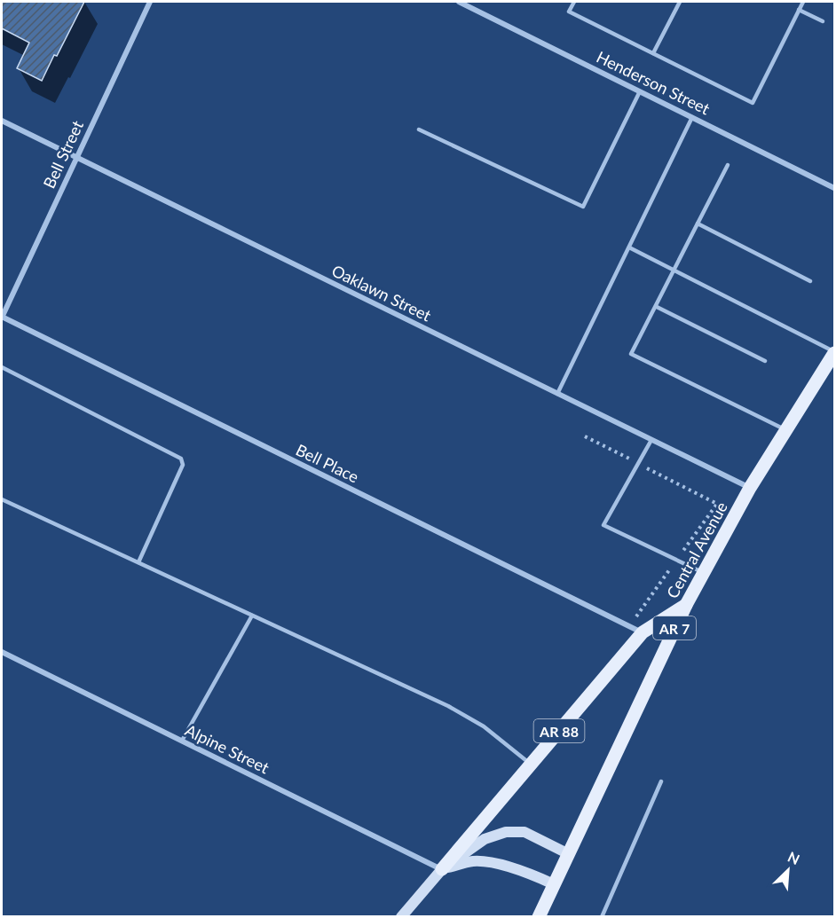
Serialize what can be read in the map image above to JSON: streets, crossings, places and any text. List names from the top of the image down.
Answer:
{
  "streets": {
    "main road": ["Central Avenue", "AR 7", "AR 88"],
    "street": [
      "Henderson Street",
      "Bell Street",
      "Oaklawn Street",
      "Bell Place",
      "Alpine Street"
    ]
  },
  "crossings": [
    ["Bell Street", "Oaklawn Street"],
    ["Bell Street", "Bell Place"],
    ["Oaklawn Street", "Central Avenue"],
    ["Bell Place", "AR 88"],
    ["Central Avenue", "AR 88"],
    ["AR 88", "Alpine Street"]
  ],
  "north": "top right"
}
